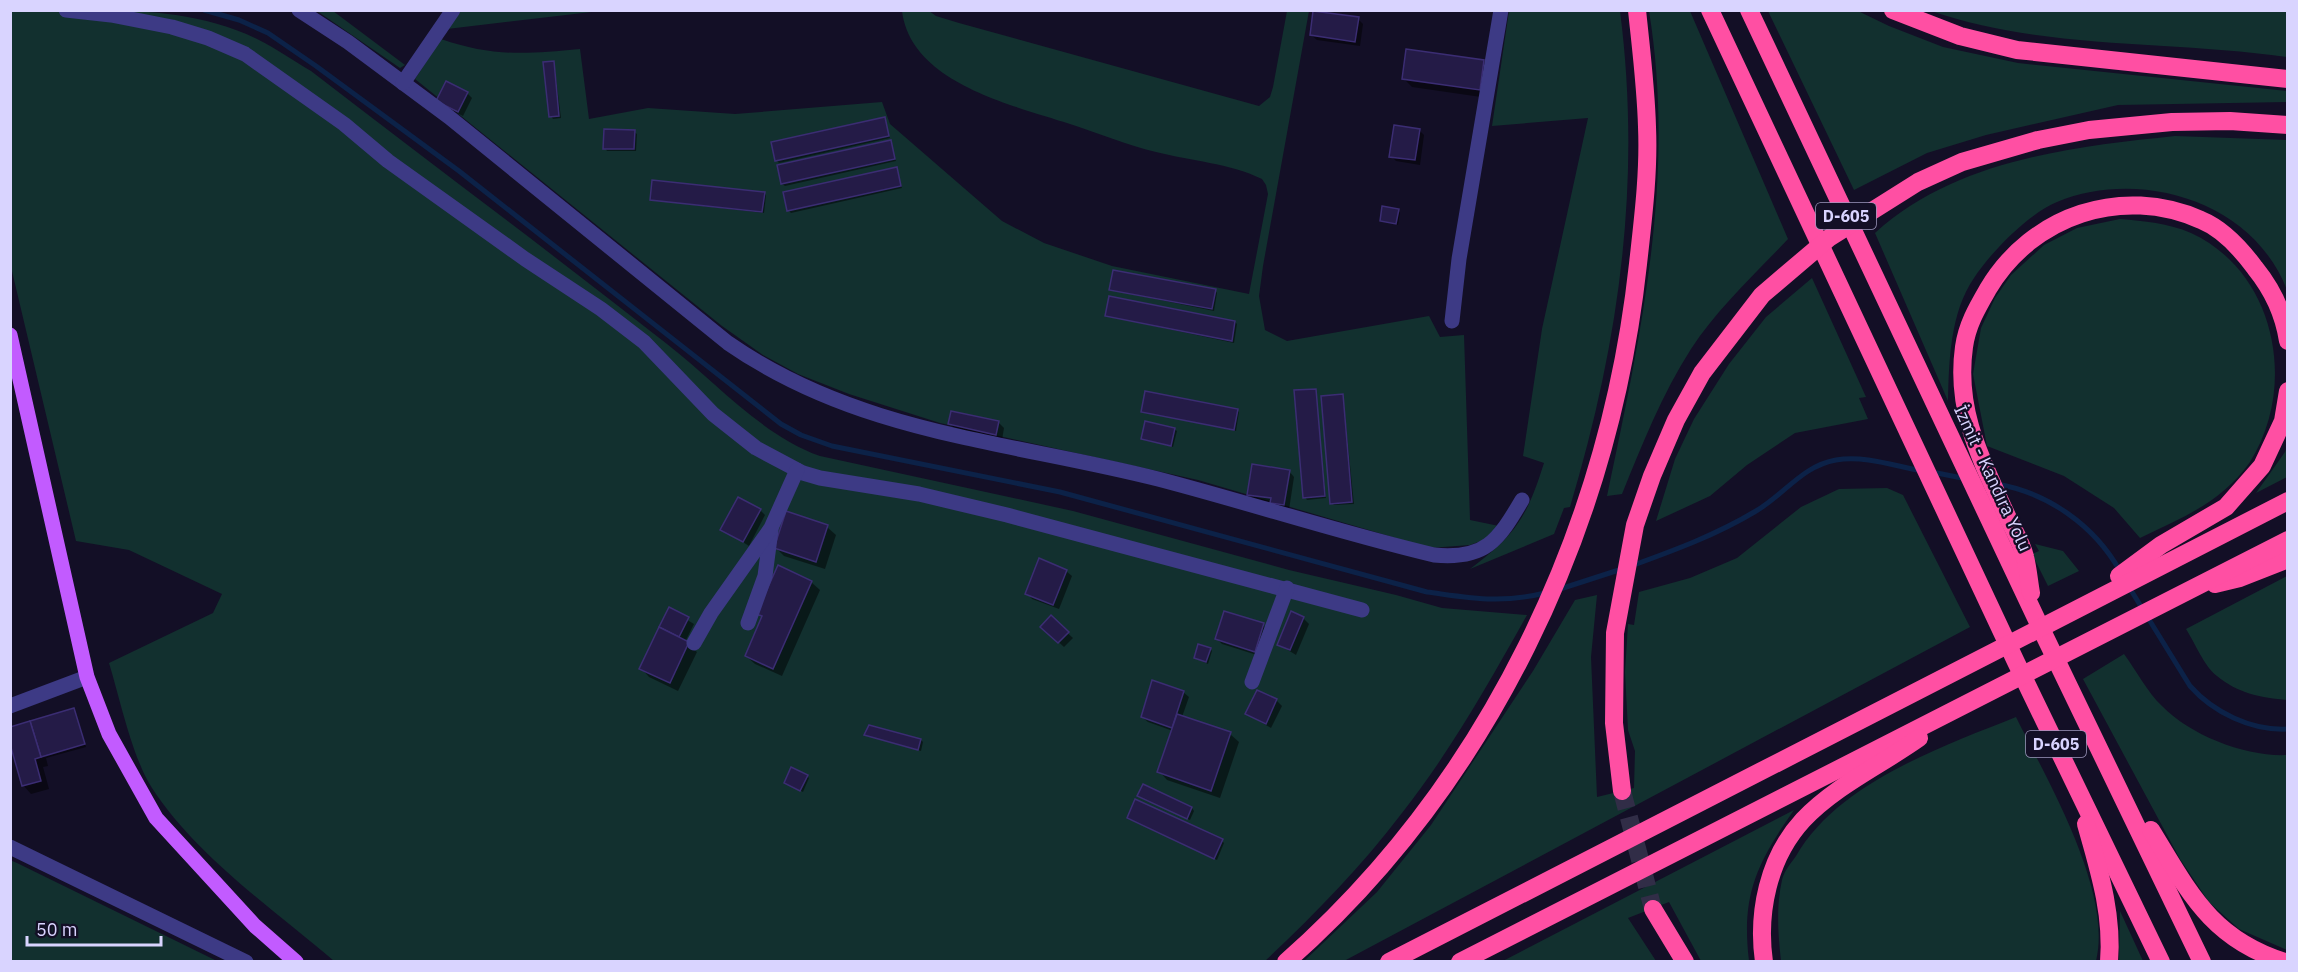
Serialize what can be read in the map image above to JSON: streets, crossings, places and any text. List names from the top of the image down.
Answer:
{
  "streets": {
    "highway": ["D-605", "İzmit - Kandıra Yolu"]
  },
  "scale_bar": "50 m"
}
